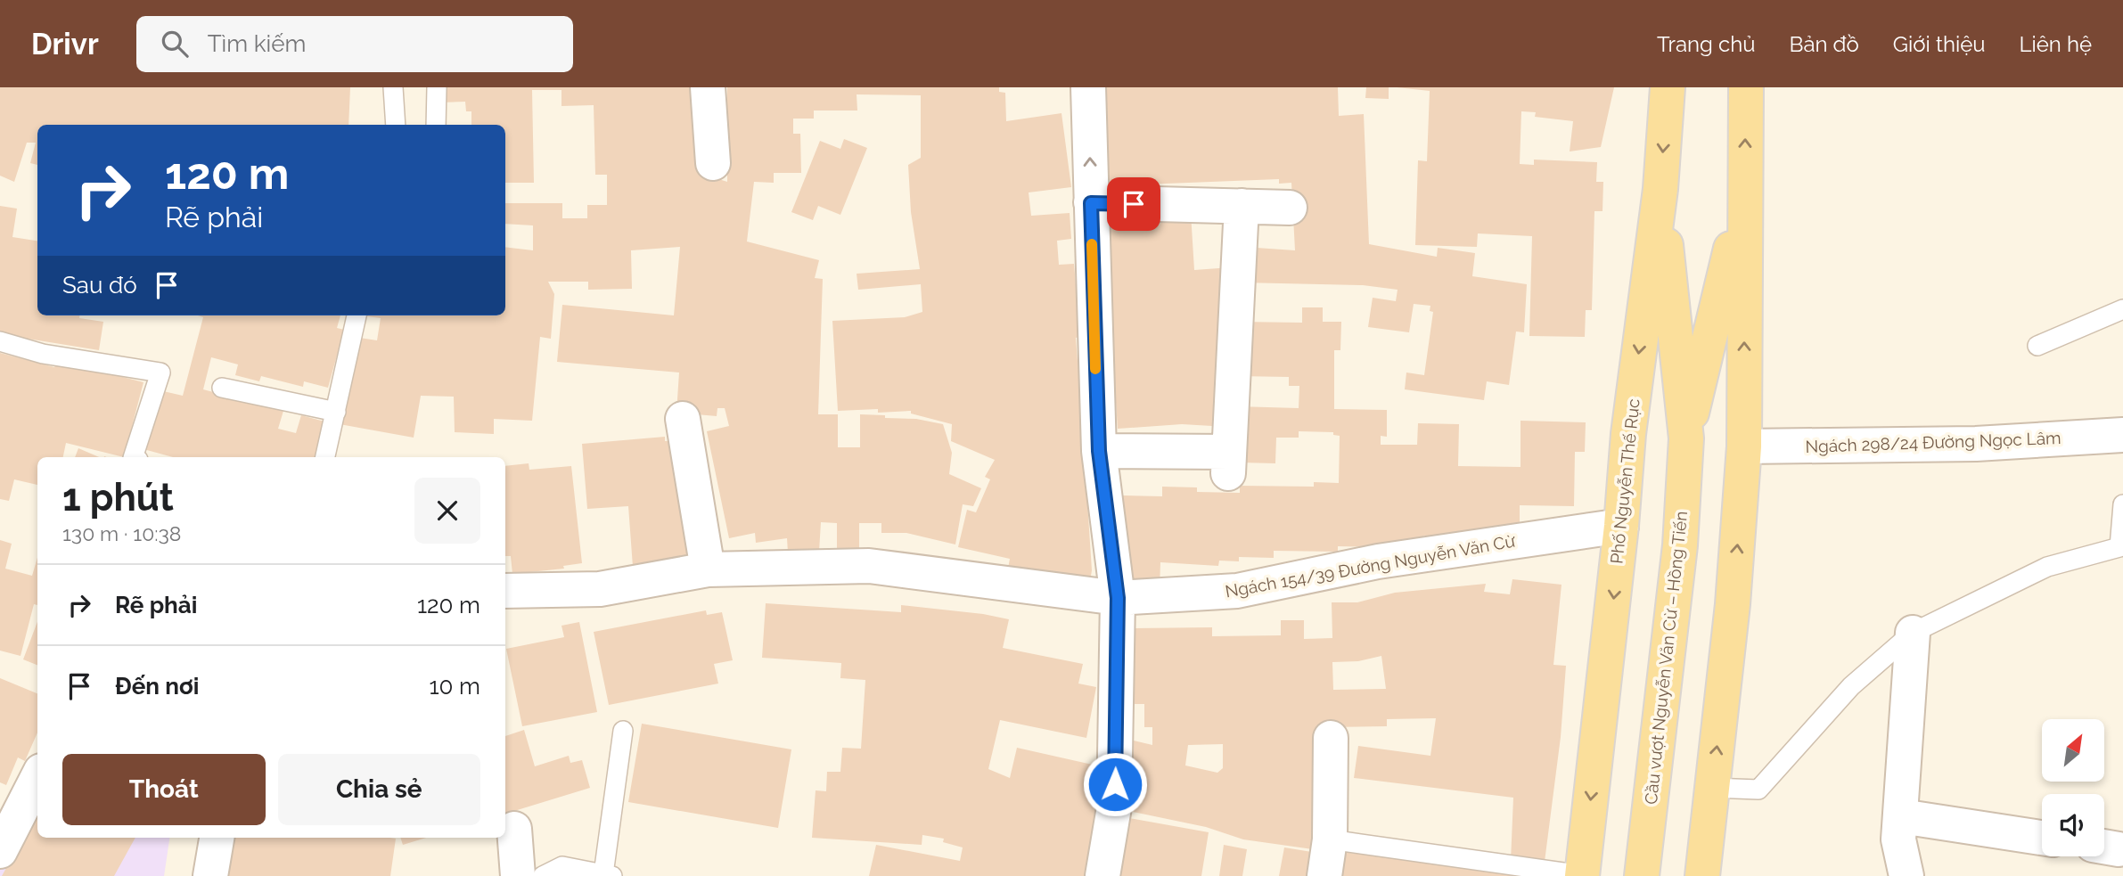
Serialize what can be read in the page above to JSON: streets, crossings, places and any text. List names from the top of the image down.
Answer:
{
  "streets": {
    "main road": ["Phố Nguyễn Thế Rục", "Cầu vượt Nguyễn Văn Cừ – Hồng Tiến"],
    "street": ["Ngách 298/24 Đường Ngọc Lâm", "Ngách 154/39 Đường Nguyễn Văn Cừ"]
  },
  "crossings": [
    ["Phố Nguyễn Thế Rục", "Ngách 154/39 Đường Nguyễn Văn Cừ"]
  ],
  "north": "top right",
  "page": {
    "header": "Drivr",
    "search": "Tìm kiếm",
    "nav": [
      "Trang chủ",
      "Bản đồ",
      "Giới thiệu",
      "Liên hệ"
    ],
    "turn": ["120 m", "Rẽ phải"],
    "then": "Sau đó",
    "heading": ["1 phút", "130 m · 10:38"],
    "list": [
      {
        "name": "Rẽ phải",
        "value": "120 m"
      },
      {
        "name": "Đến nơi",
        "value": "10 m"
      }
    ],
    "buttons": ["Thoát", "Chia sẻ"]
  }
}
